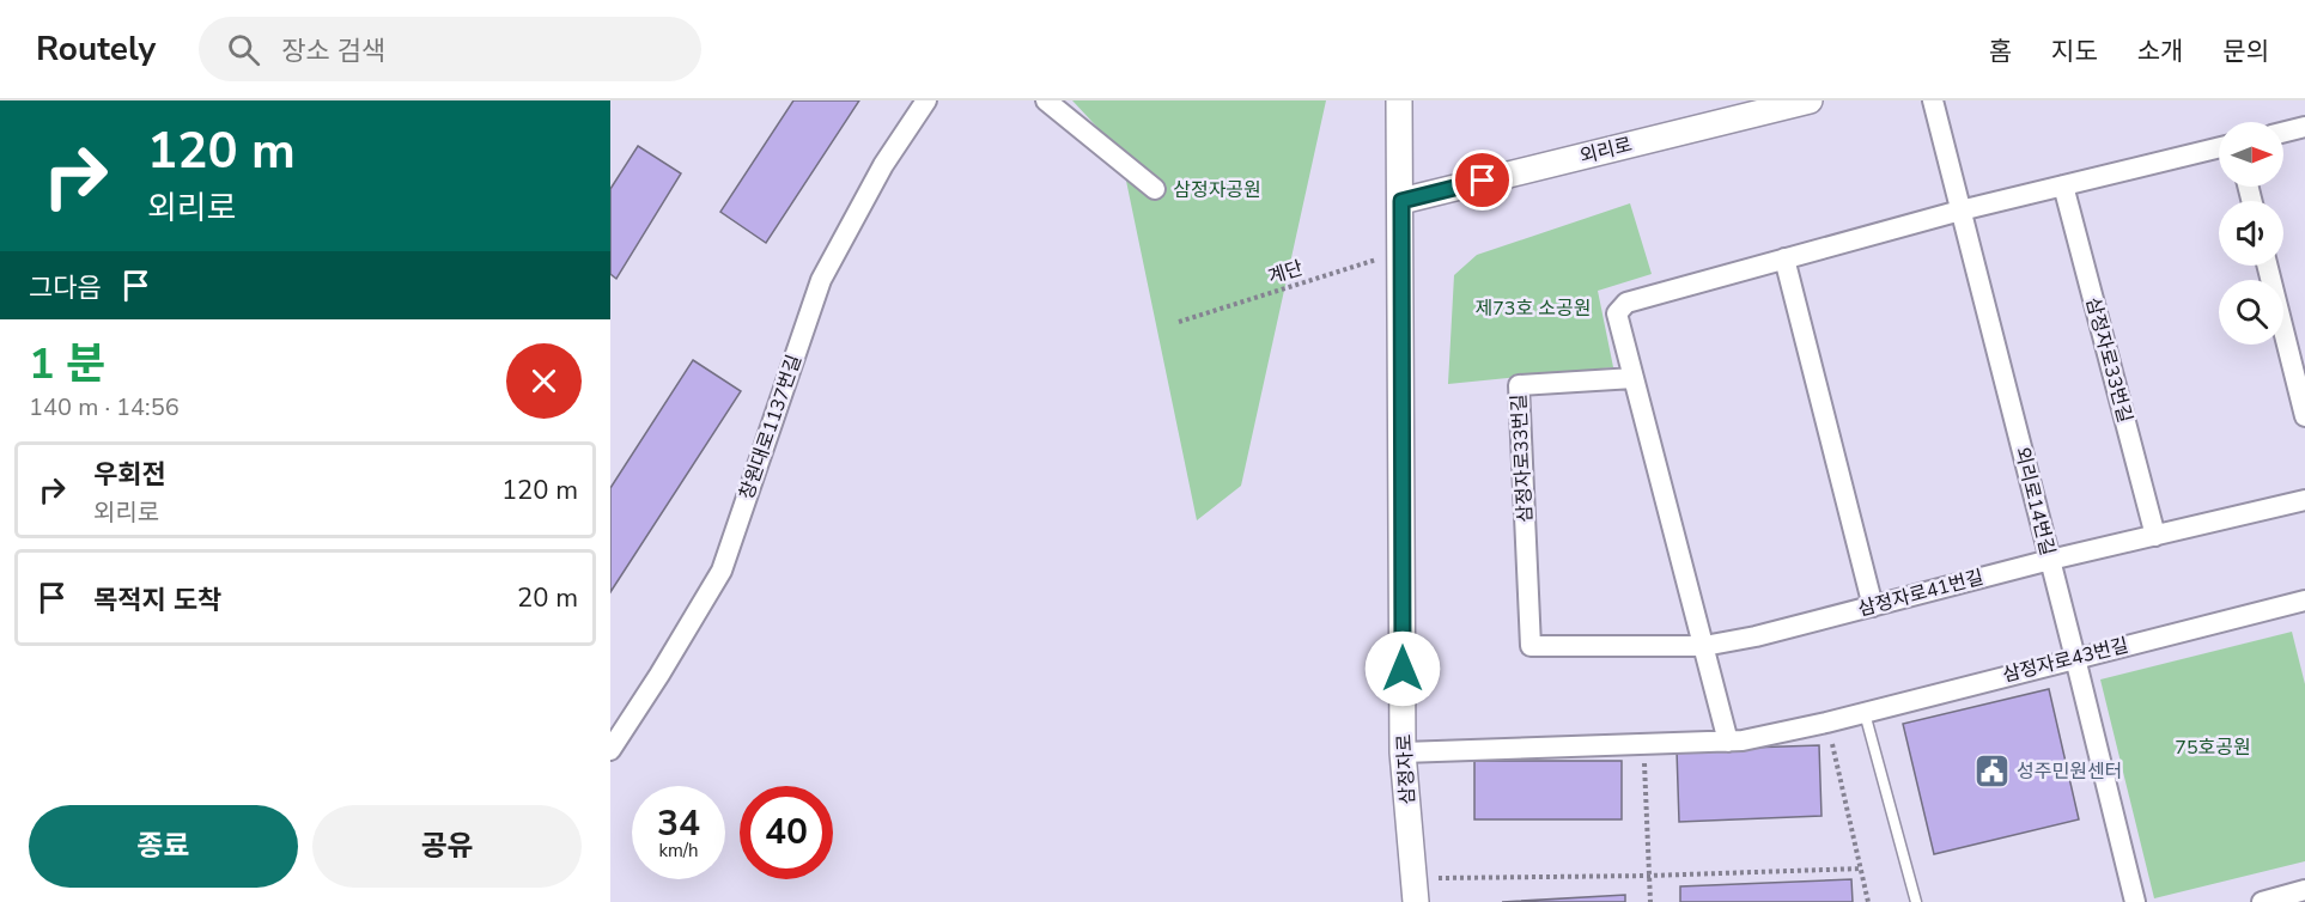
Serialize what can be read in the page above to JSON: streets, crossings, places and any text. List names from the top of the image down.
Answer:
{
  "streets": {
    "street": [
      "외리로",
      "삼정자로33번길",
      "창원대로1137번길",
      "외리로14번길",
      "삼정자로41번길",
      "삼정자로43번길",
      "삼정자로"
    ],
    "path": ["계단"]
  },
  "crossings": [
    ["외리로", "삼정자로"],
    ["계단", "삼정자로"],
    ["삼정자로33번길", "삼정자로41번길"],
    ["외리로14번길", "삼정자로41번길"],
    ["외리로14번길", "삼정자로43번길"],
    ["삼정자로43번길", "삼정자로"]
  ],
  "parks": ["삼정자공원", "제73호 소공원", "75호공원"],
  "places": {
    "public building": ["성주민원센터"]
  },
  "north": "right",
  "page": {
    "header": "Routely",
    "search": "장소 검색",
    "nav": [
      "홈",
      "지도",
      "소개",
      "문의"
    ],
    "turn": ["120 m", "외리로"],
    "then": "그다음",
    "heading": ["1 분", "140 m · 14:56"],
    "list": [
      {
        "name": "우회전",
        "note": "외리로",
        "value": "120 m"
      },
      {
        "name": "목적지 도착",
        "value": "20 m"
      }
    ],
    "speed": "34 km/h",
    "limit": "40",
    "buttons": ["종료", "공유"]
  }
}
